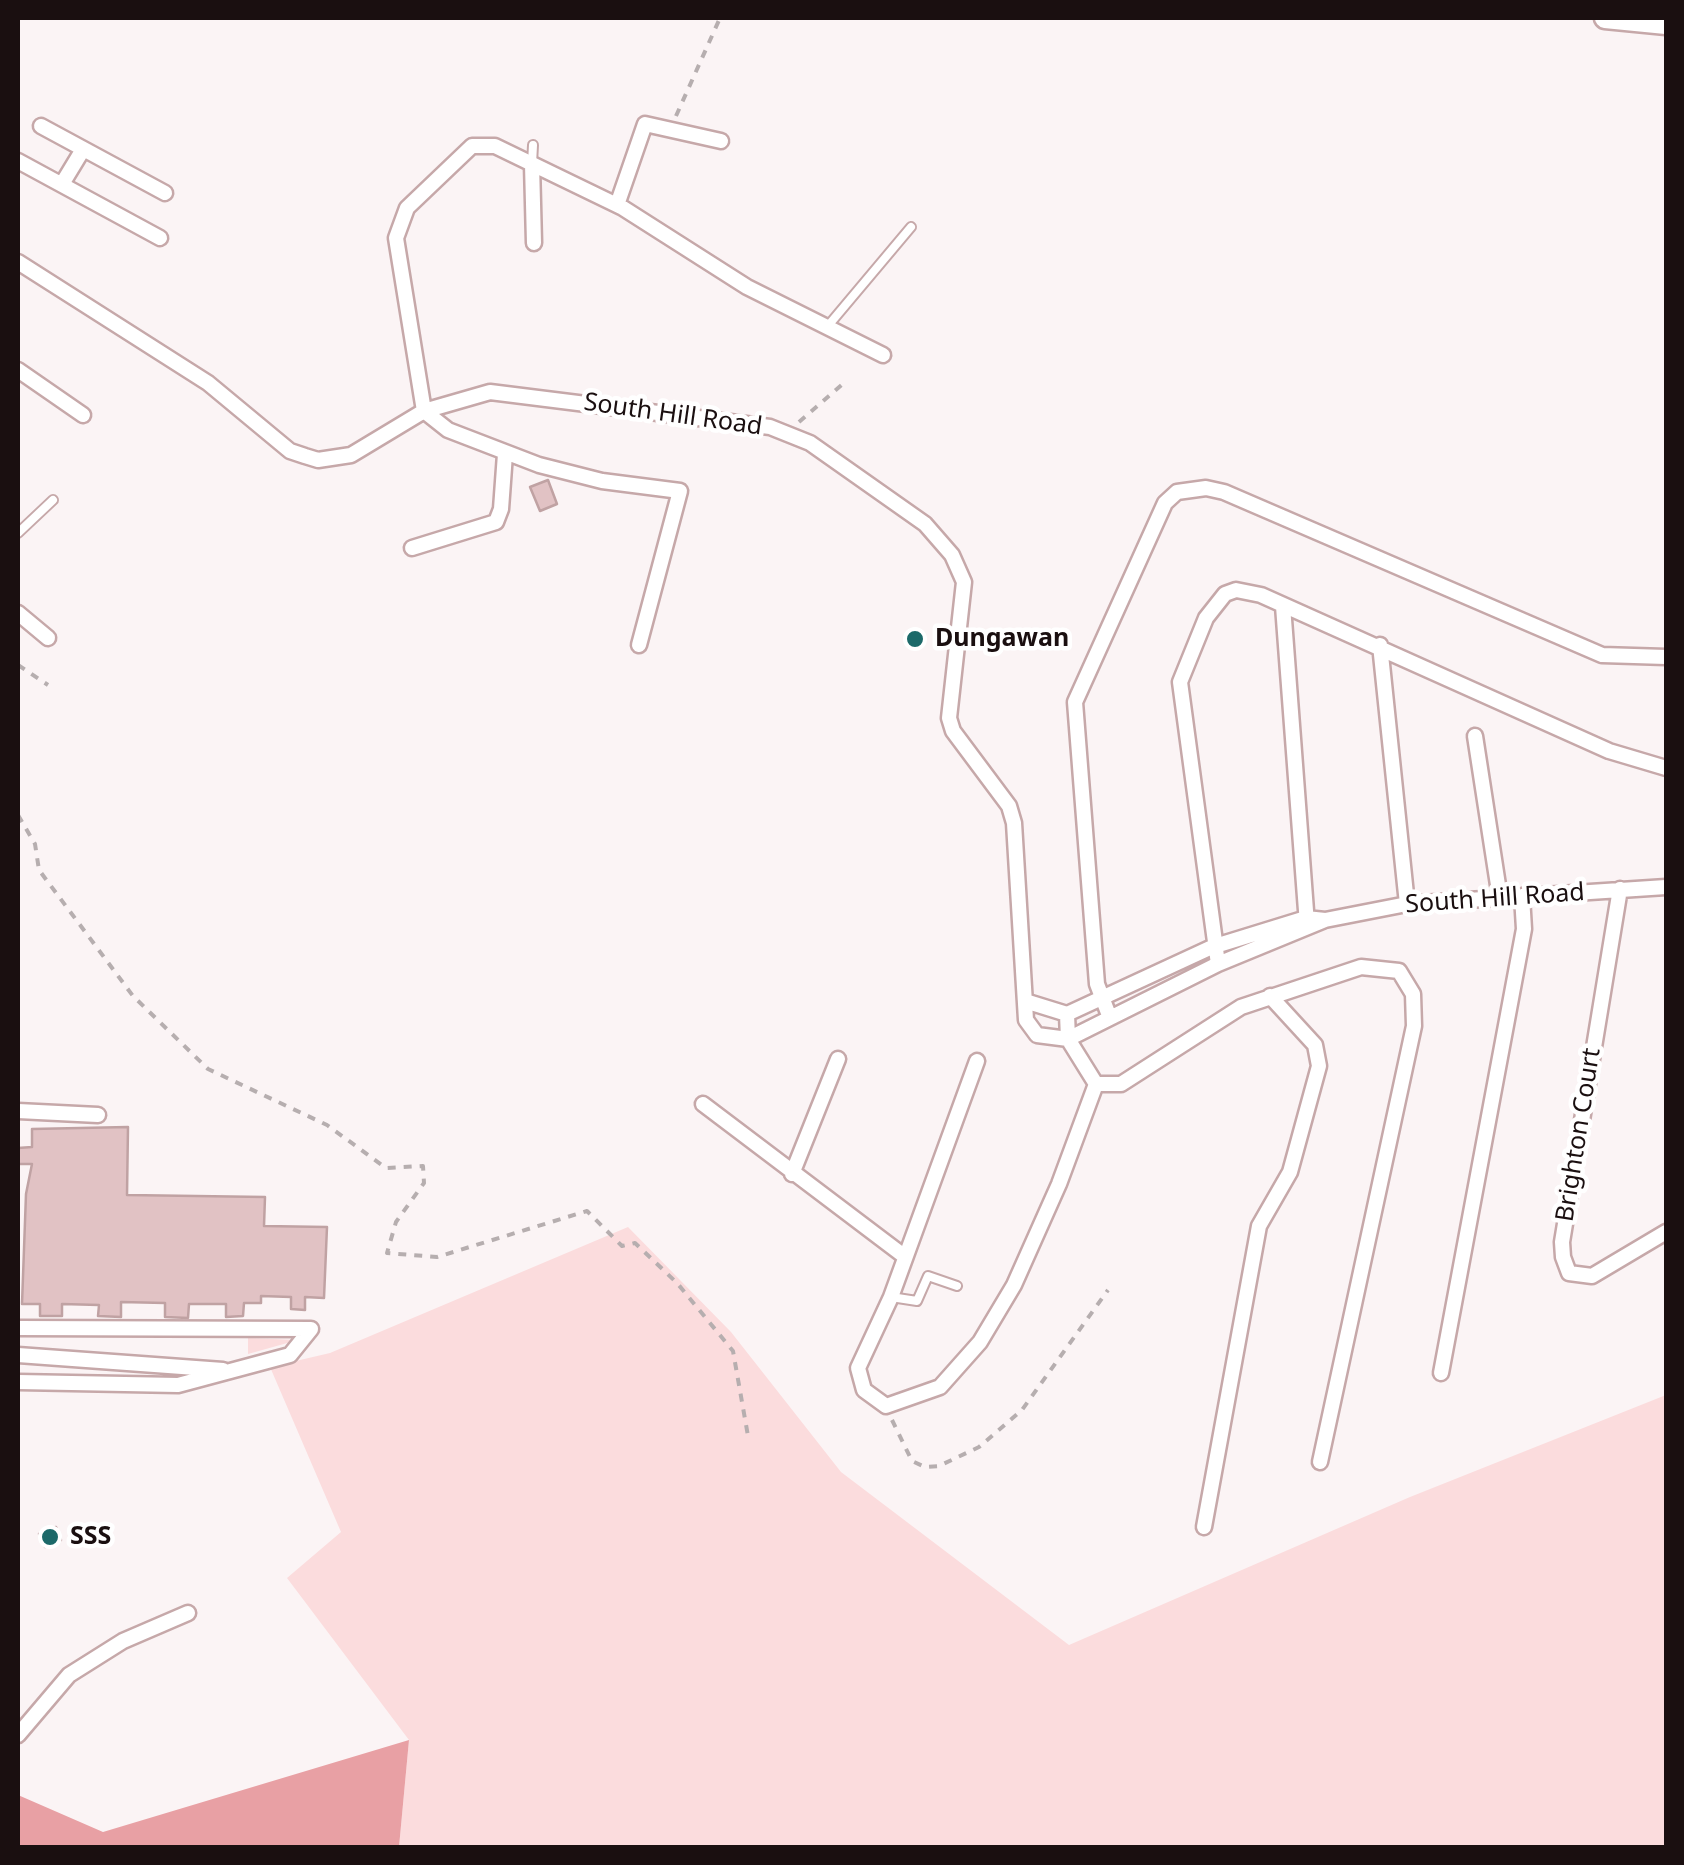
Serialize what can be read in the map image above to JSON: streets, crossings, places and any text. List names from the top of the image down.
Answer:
{
  "streets": {
    "street": ["South Hill Road", "Brighton Court"]
  },
  "crossings": [
    ["South Hill Road", "Brighton Court"]
  ],
  "places": ["Dungawan", "SSS"]
}
